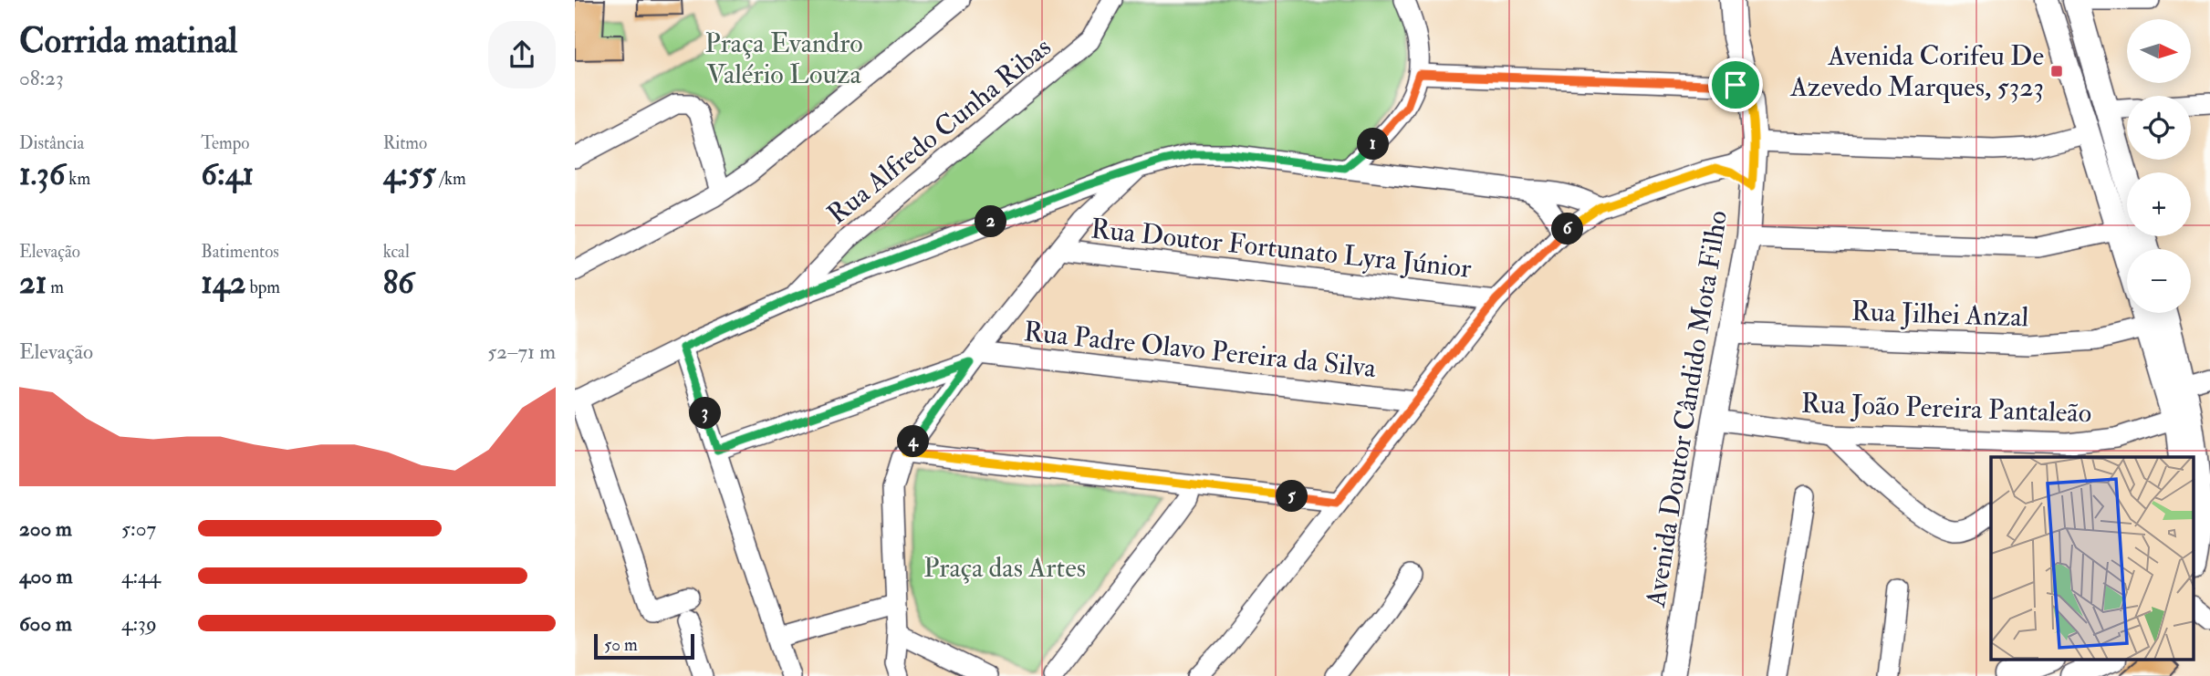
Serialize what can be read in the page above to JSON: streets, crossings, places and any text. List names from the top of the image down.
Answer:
{
  "streets": {
    "main road": ["Avenida Doutor Cândido Mota Filho"],
    "street": [
      "Rua Alfredo Cunha Ribas",
      "Rua Doutor Fortunato Lyra Júnior",
      "Rua Jilhei Anzal",
      "Rua Padre Olavo Pereira da Silva",
      "Rua João Pereira Pantaleão"
    ]
  },
  "crossings": [
    ["Rua Jilhei Anzal", "Avenida Doutor Cândido Mota Filho"],
    ["Rua João Pereira Pantaleão", "Avenida Doutor Cândido Mota Filho"]
  ],
  "parks": ["Praça Evandro Valério Louza", "Praça das Artes"],
  "places": {
    "transit": ["Avenida Corifeu De Azevedo Marques, 5323"]
  },
  "scale_bar": "50 m",
  "north": "right",
  "page": {
    "heading": ["Corrida matinal", "08:23"],
    "map_buttons": ["+", "−"],
    "stats": [
      ["Distância", "1.36 km"],
      ["Tempo", "6:41"],
      ["Ritmo", "4:55 /km"],
      ["Elevação", "21 m"],
      ["Batimentos", "142 bpm"],
      ["kcal", "86"]
    ],
    "pins": [
      "1",
      "2",
      "6",
      "3",
      "4",
      "5"
    ],
    "chart": ["Elevação", "52–71 m"],
    "list": [
      {
        "name": "200 m",
        "note": "5:07"
      },
      {
        "name": "400 m",
        "note": "4:44"
      },
      {
        "name": "600 m",
        "note": "4:39"
      }
    ],
    "scale": "50 m"
  }
}
